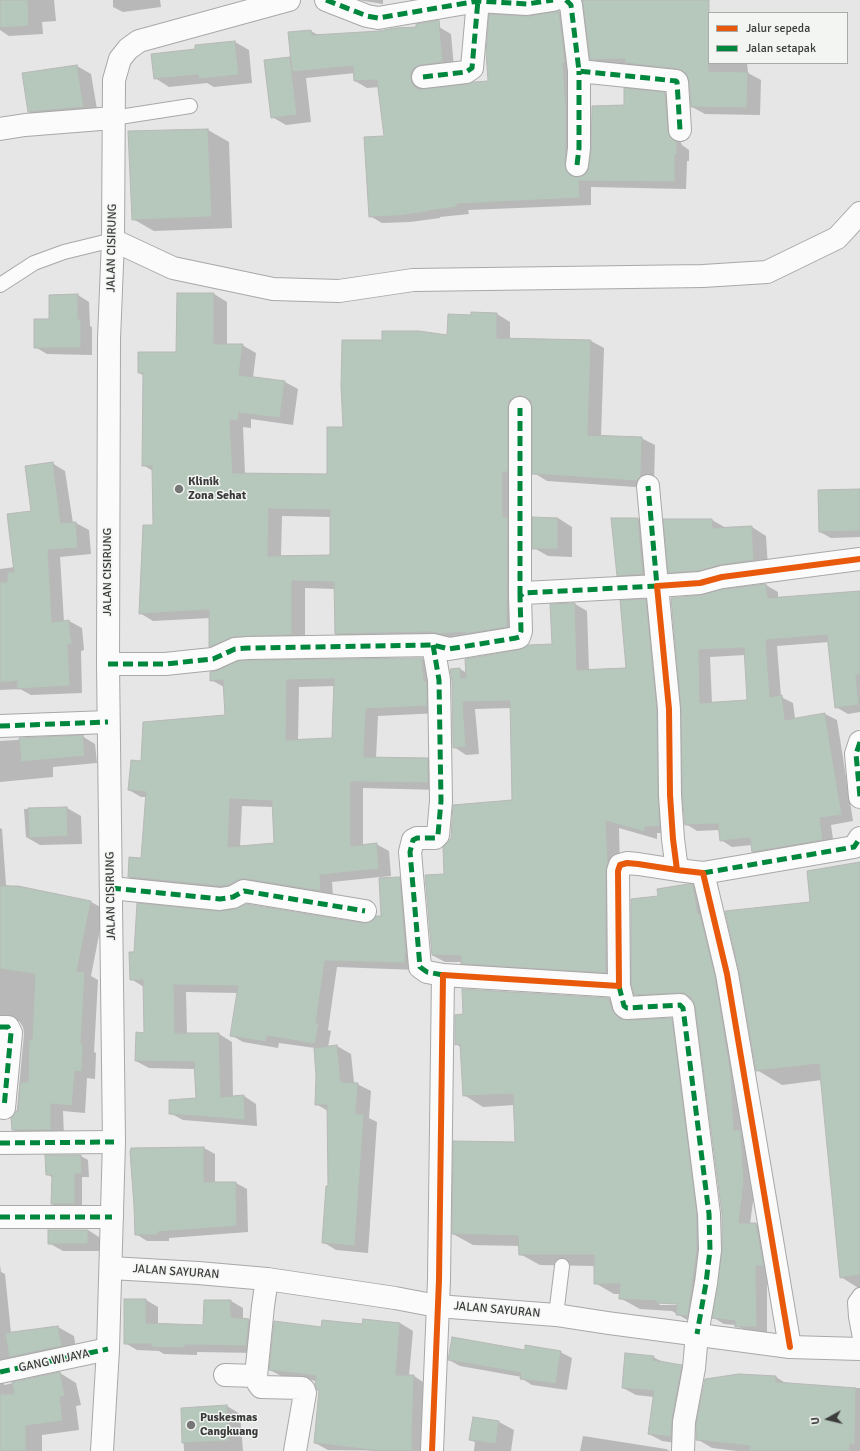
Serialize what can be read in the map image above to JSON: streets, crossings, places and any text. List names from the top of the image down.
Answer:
{
  "streets": {
    "street": ["JALAN CISIRUNG", "JALAN SAYURAN", "GANG WIJAYA"]
  },
  "crossings": [
    ["JALAN CISIRUNG", "JALAN SAYURAN"],
    ["JALAN CISIRUNG", "GANG WIJAYA"]
  ],
  "places": ["Klinik Zona Sehat", "Puskesmas Cangkuang"],
  "legend": ["Jalur sepeda", "Jalan setapak"],
  "north": "left"
}
